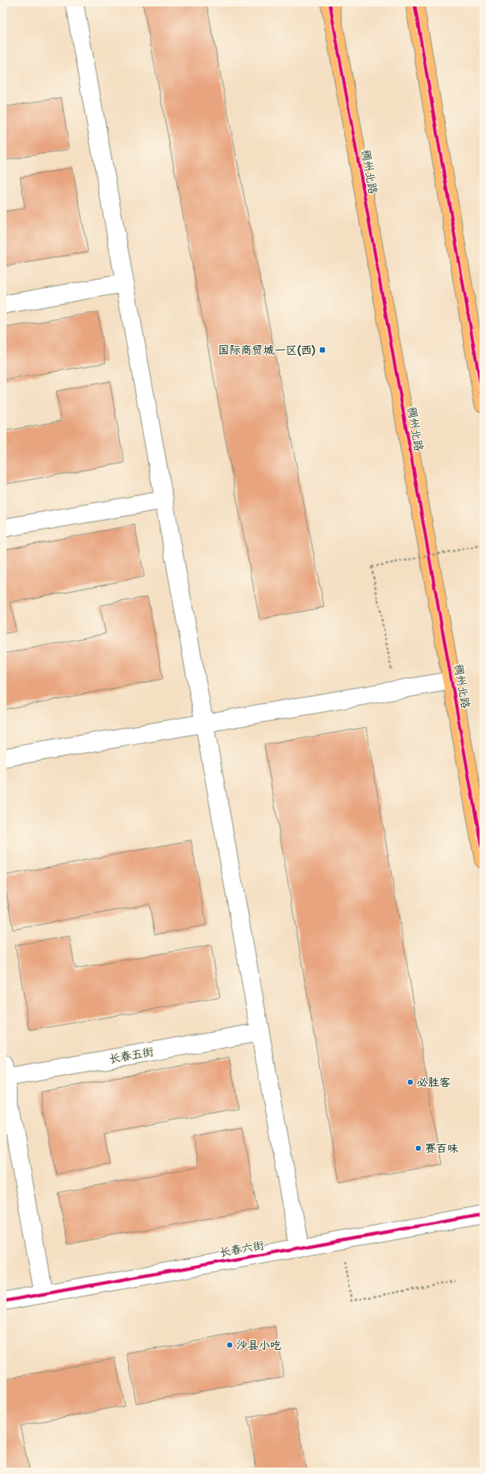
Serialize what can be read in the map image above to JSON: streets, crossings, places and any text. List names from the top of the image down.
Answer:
{
  "streets": {
    "main road": ["稠州北路"],
    "street": ["长春五街", "长春六街"]
  },
  "places": {
    "transit": ["国际商贸城一区(西)"],
    "other": ["必胜客", "赛百味", "沙县小吃"]
  }
}
